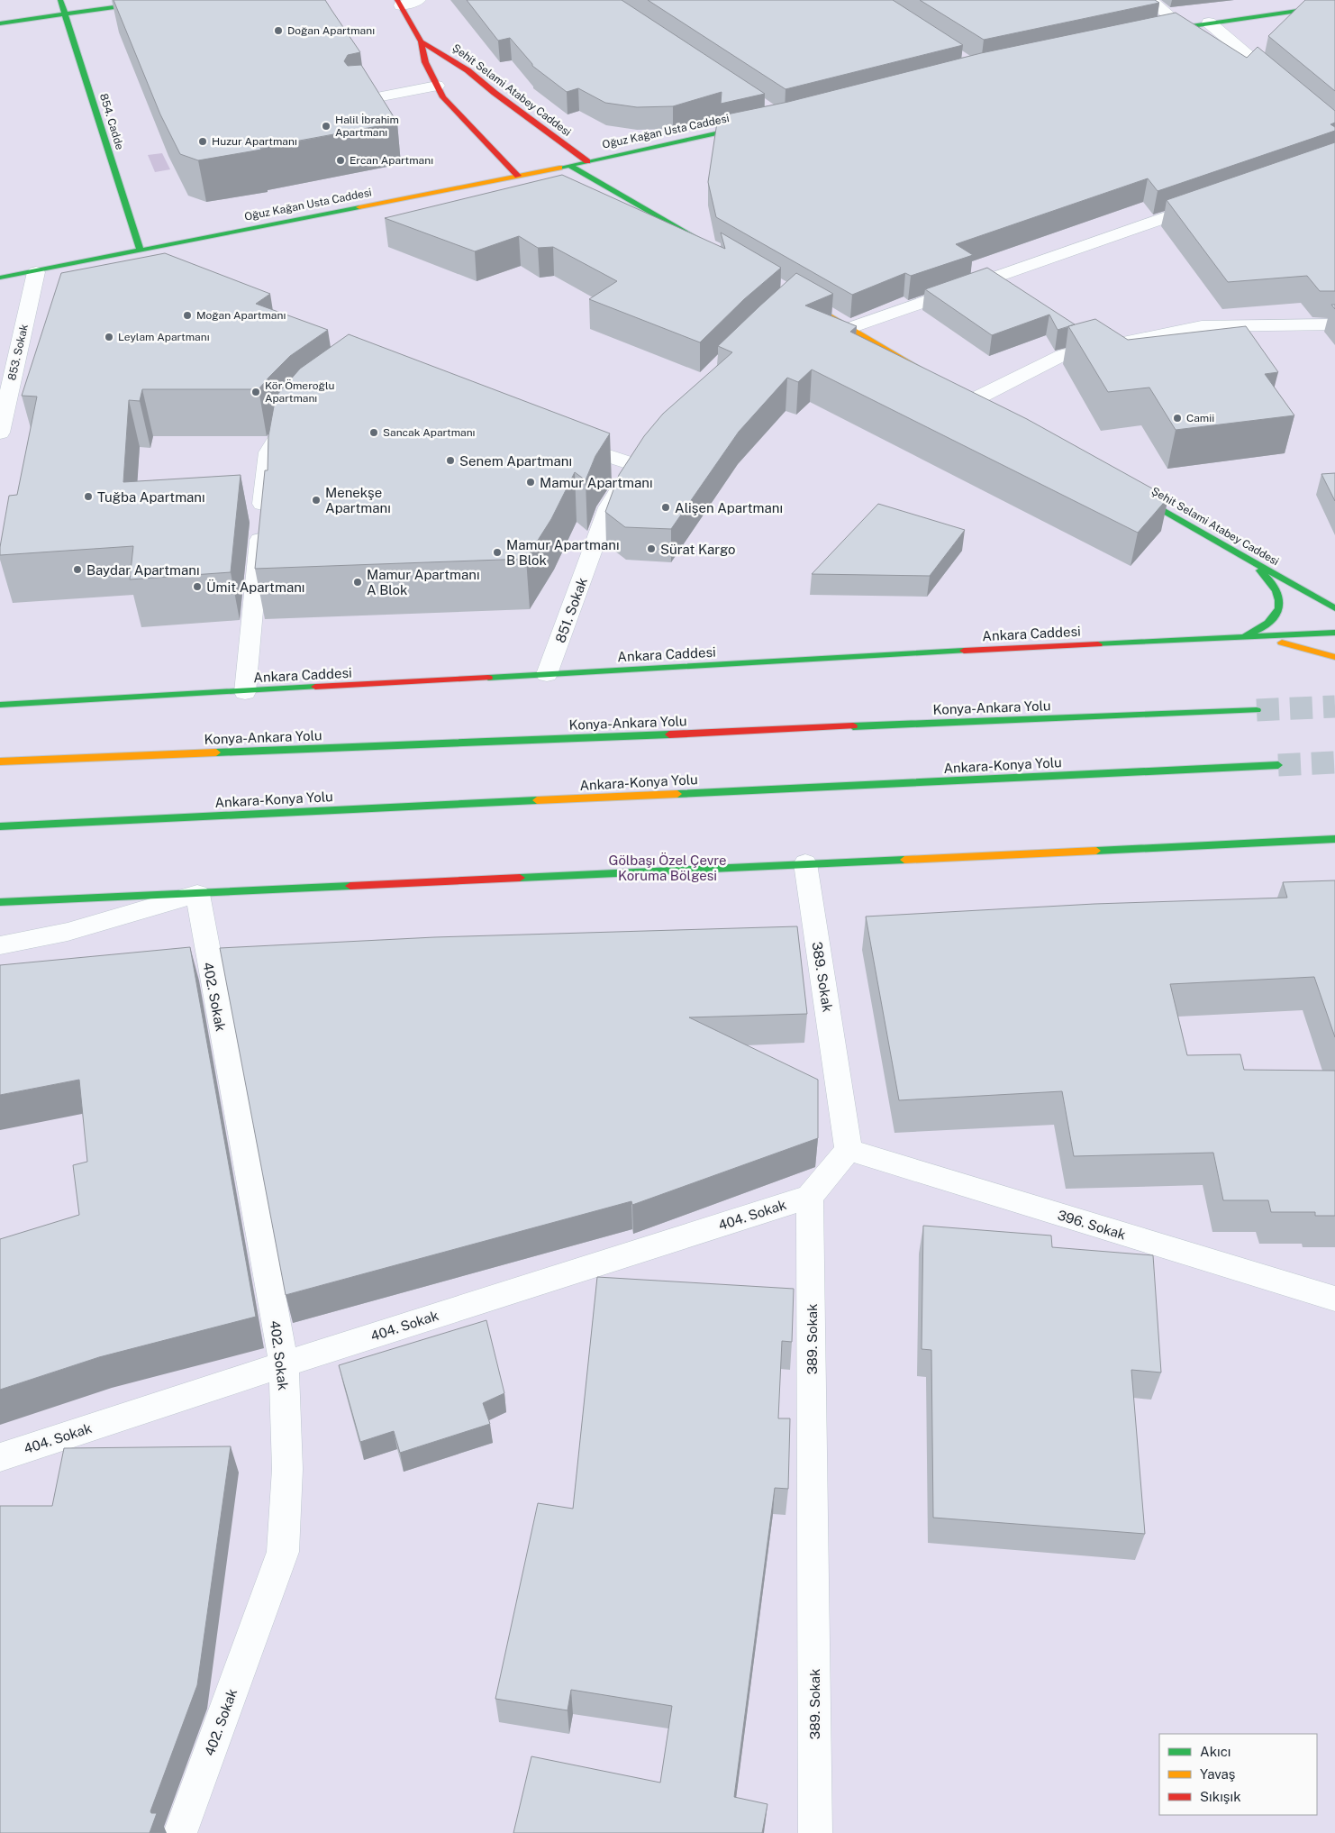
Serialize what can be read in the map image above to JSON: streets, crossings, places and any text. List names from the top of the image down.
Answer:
{
  "streets": {
    "main road": [
      "Şehit Selami Atabey Caddesi",
      "854. Cadde",
      "Oğuz Kağan Usta Caddesi",
      "Ankara Caddesi",
      "Konya-Ankara Yolu",
      "Ankara-Konya Yolu"
    ],
    "street": [
      "853. Sokak",
      "851. Sokak",
      "389. Sokak",
      "402. Sokak",
      "404. Sokak",
      "396. Sokak"
    ]
  },
  "crossings": [
    ["Şehit Selami Atabey Caddesi", "Oğuz Kağan Usta Caddesi"],
    ["854. Cadde", "Oğuz Kağan Usta Caddesi"],
    ["Oğuz Kağan Usta Caddesi", "853. Sokak"],
    ["851. Sokak", "Ankara Caddesi"],
    ["389. Sokak", "404. Sokak"],
    ["389. Sokak", "396. Sokak"],
    ["402. Sokak", "404. Sokak"]
  ],
  "parks": ["Gölbaşı Özel Çevre Koruma Bölgesi"],
  "places": [
    "Doğan Apartmanı",
    "Halil İbrahim Apartmanı",
    "Huzur Apartmanı",
    "Ercan Apartmanı",
    "Moğan Apartmanı",
    "Leylam Apartmanı",
    "Kör Ömeroğlu Apartmanı",
    "Camii",
    "Sancak Apartmanı",
    "Senem Apartmanı",
    "Mamur Apartmanı",
    "Tuğba Apartmanı",
    "Menekşe Apartmanı",
    "Alişen Apartmanı",
    "Sürat Kargo",
    "Mamur Apartmanı B Blok",
    "Baydar Apartmanı",
    "Mamur Apartmanı A Blok",
    "Ümit Apartmanı"
  ],
  "legend": ["Akıcı", "Yavaş", "Sıkışık"]
}
